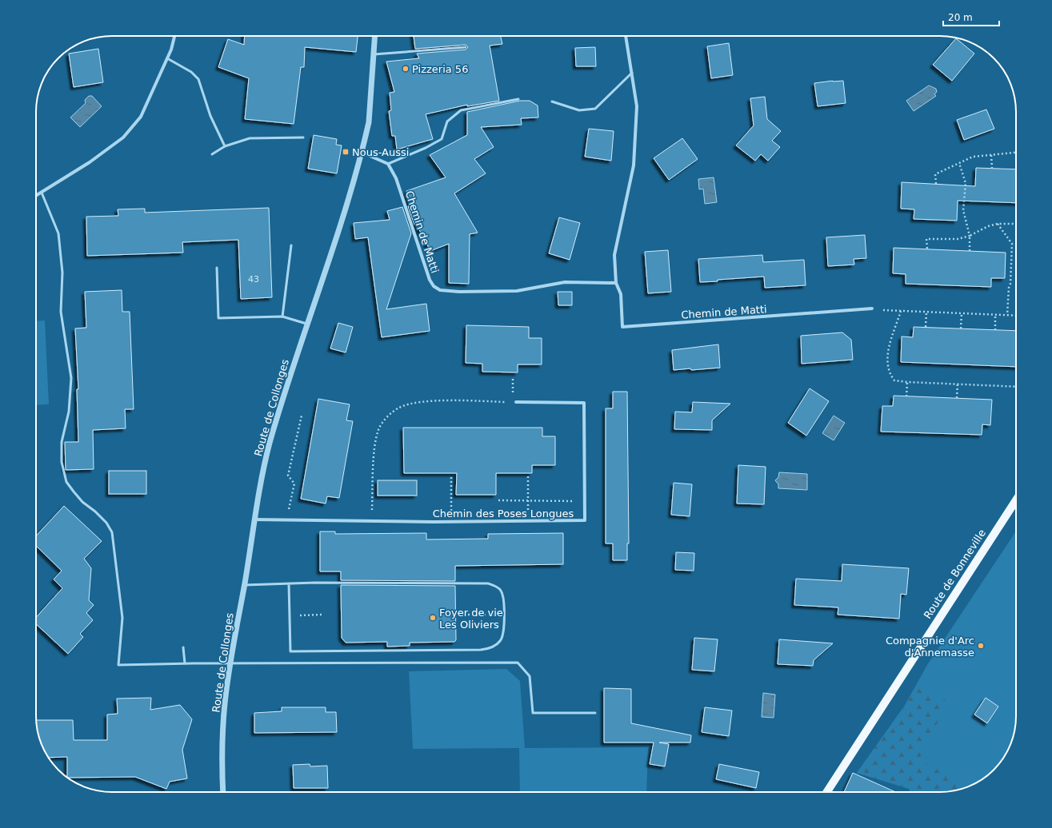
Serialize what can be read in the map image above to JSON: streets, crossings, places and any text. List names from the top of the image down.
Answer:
{
  "streets": {
    "main road": ["Route de Bonneville"],
    "street": ["Chemin de Matti", "Route de Collonges", "Chemin des Poses Longues"]
  },
  "crossings": [
    ["Route de Collonges", "Chemin des Poses Longues"]
  ],
  "places": {
    "other": ["Pizzeria 56", "Foyer de vie Les Oliviers", "Compagnie d'Arc d'Annemasse"],
    "transit": ["Nous-Aussi"]
  },
  "house_numbers": ["43"],
  "scale_bar": "20 m"
}
